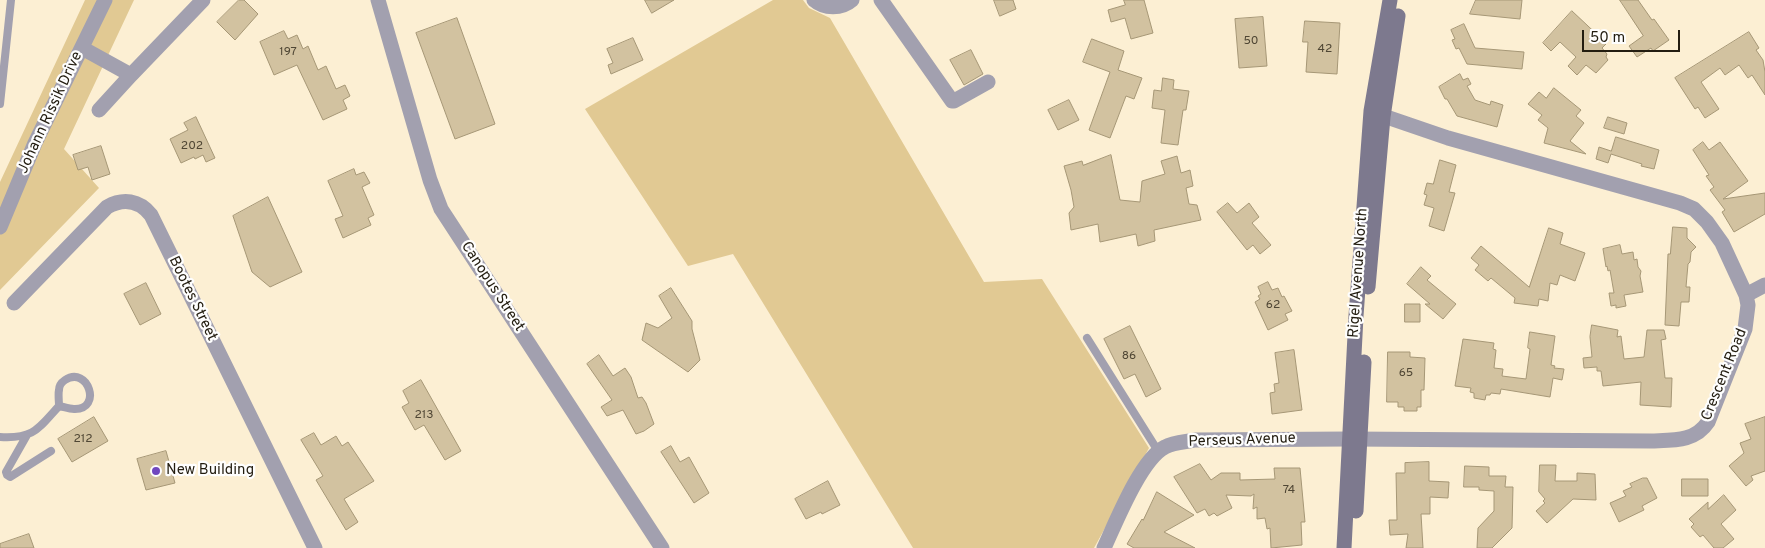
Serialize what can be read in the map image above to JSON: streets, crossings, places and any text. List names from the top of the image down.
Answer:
{
  "streets": {
    "main road": ["Rigel Avenue North"],
    "street": [
      "Johann Rissik Drive",
      "Canopus Street",
      "Bootes Street",
      "Crescent Road",
      "Perseus Avenue"
    ]
  },
  "crossings": [
    ["Rigel Avenue North", "Crescent Road"],
    ["Rigel Avenue North", "Perseus Avenue"],
    ["Crescent Road", "Perseus Avenue"]
  ],
  "places": ["New Building"],
  "house_numbers": [
    "50",
    "42",
    "197",
    "202",
    "62",
    "86",
    "65",
    "213",
    "212",
    "74"
  ],
  "scale_bar": "50 m"
}
